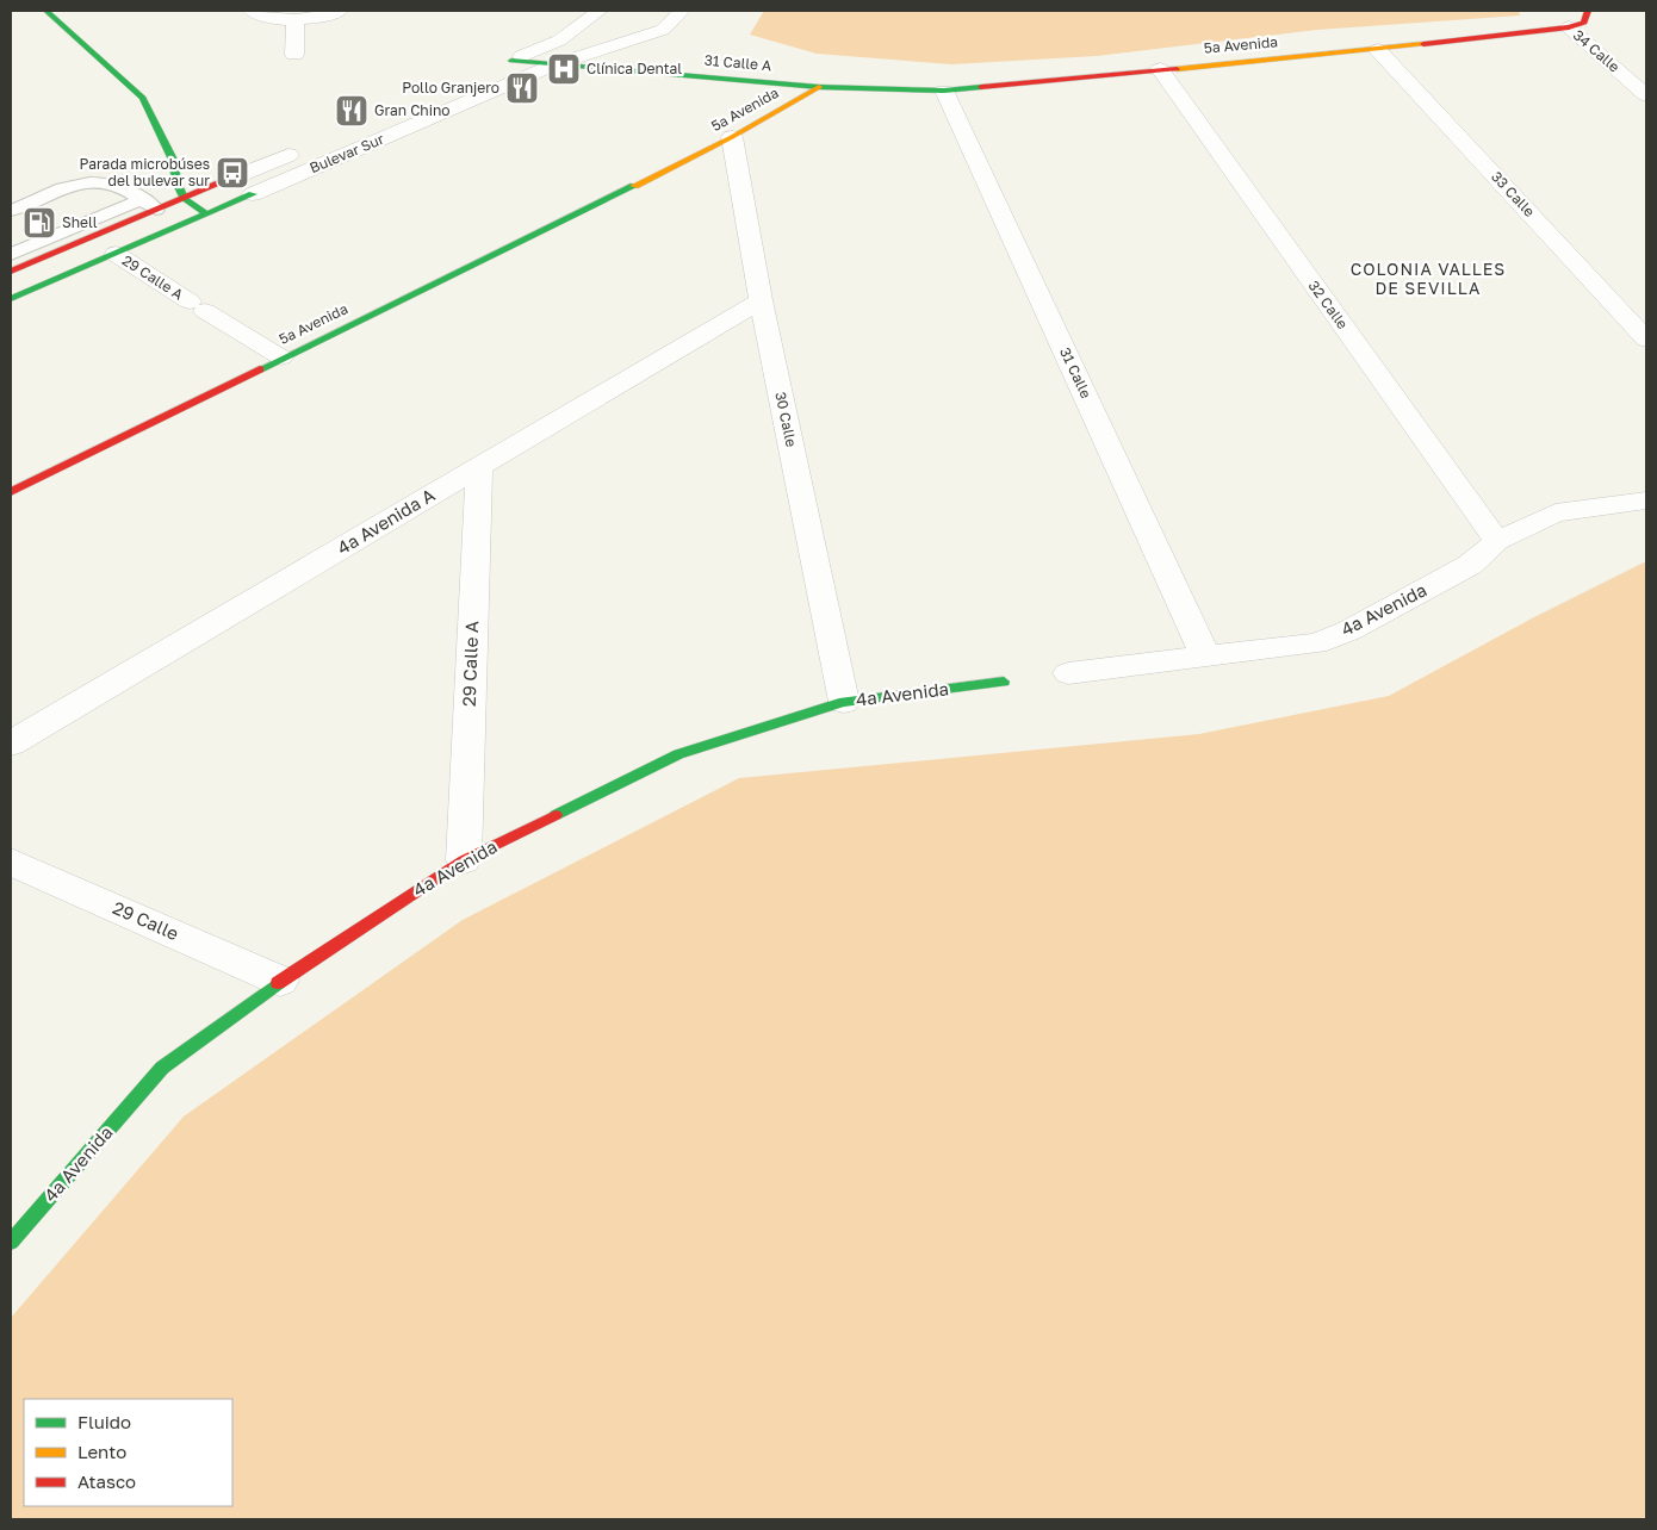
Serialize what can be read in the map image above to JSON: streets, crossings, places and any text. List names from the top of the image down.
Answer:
{
  "streets": {
    "street": [
      "5a Avenida",
      "34 Calle",
      "31 Calle A",
      "Bulevar Sur",
      "33 Calle",
      "29 Calle A",
      "32 Calle",
      "31 Calle",
      "30 Calle",
      "4a Avenida A",
      "4a Avenida",
      "29 Calle"
    ]
  },
  "crossings": [
    ["5a Avenida", "34 Calle"],
    ["5a Avenida", "31 Calle A"],
    ["5a Avenida", "33 Calle"],
    ["5a Avenida", "29 Calle A"],
    ["5a Avenida", "32 Calle"],
    ["5a Avenida", "31 Calle"],
    ["5a Avenida", "30 Calle"],
    ["31 Calle A", "Bulevar Sur"],
    ["Bulevar Sur", "29 Calle A"],
    ["29 Calle A", "4a Avenida A"],
    ["29 Calle A", "4a Avenida"],
    ["32 Calle", "4a Avenida"],
    ["31 Calle", "4a Avenida"],
    ["30 Calle", "4a Avenida A"],
    ["30 Calle", "4a Avenida"],
    ["4a Avenida", "29 Calle"]
  ],
  "districts": ["COLONIA VALLES DE SEVILLA"],
  "places": {
    "hospital": ["Clínica Dental"],
    "restaurant": ["Pollo Granjero", "Gran Chino"],
    "bus stop": ["Parada microbúses del bulevar sur"],
    "fuel station": ["Shell"]
  },
  "legend": ["Fluido", "Lento", "Atasco"]
}
